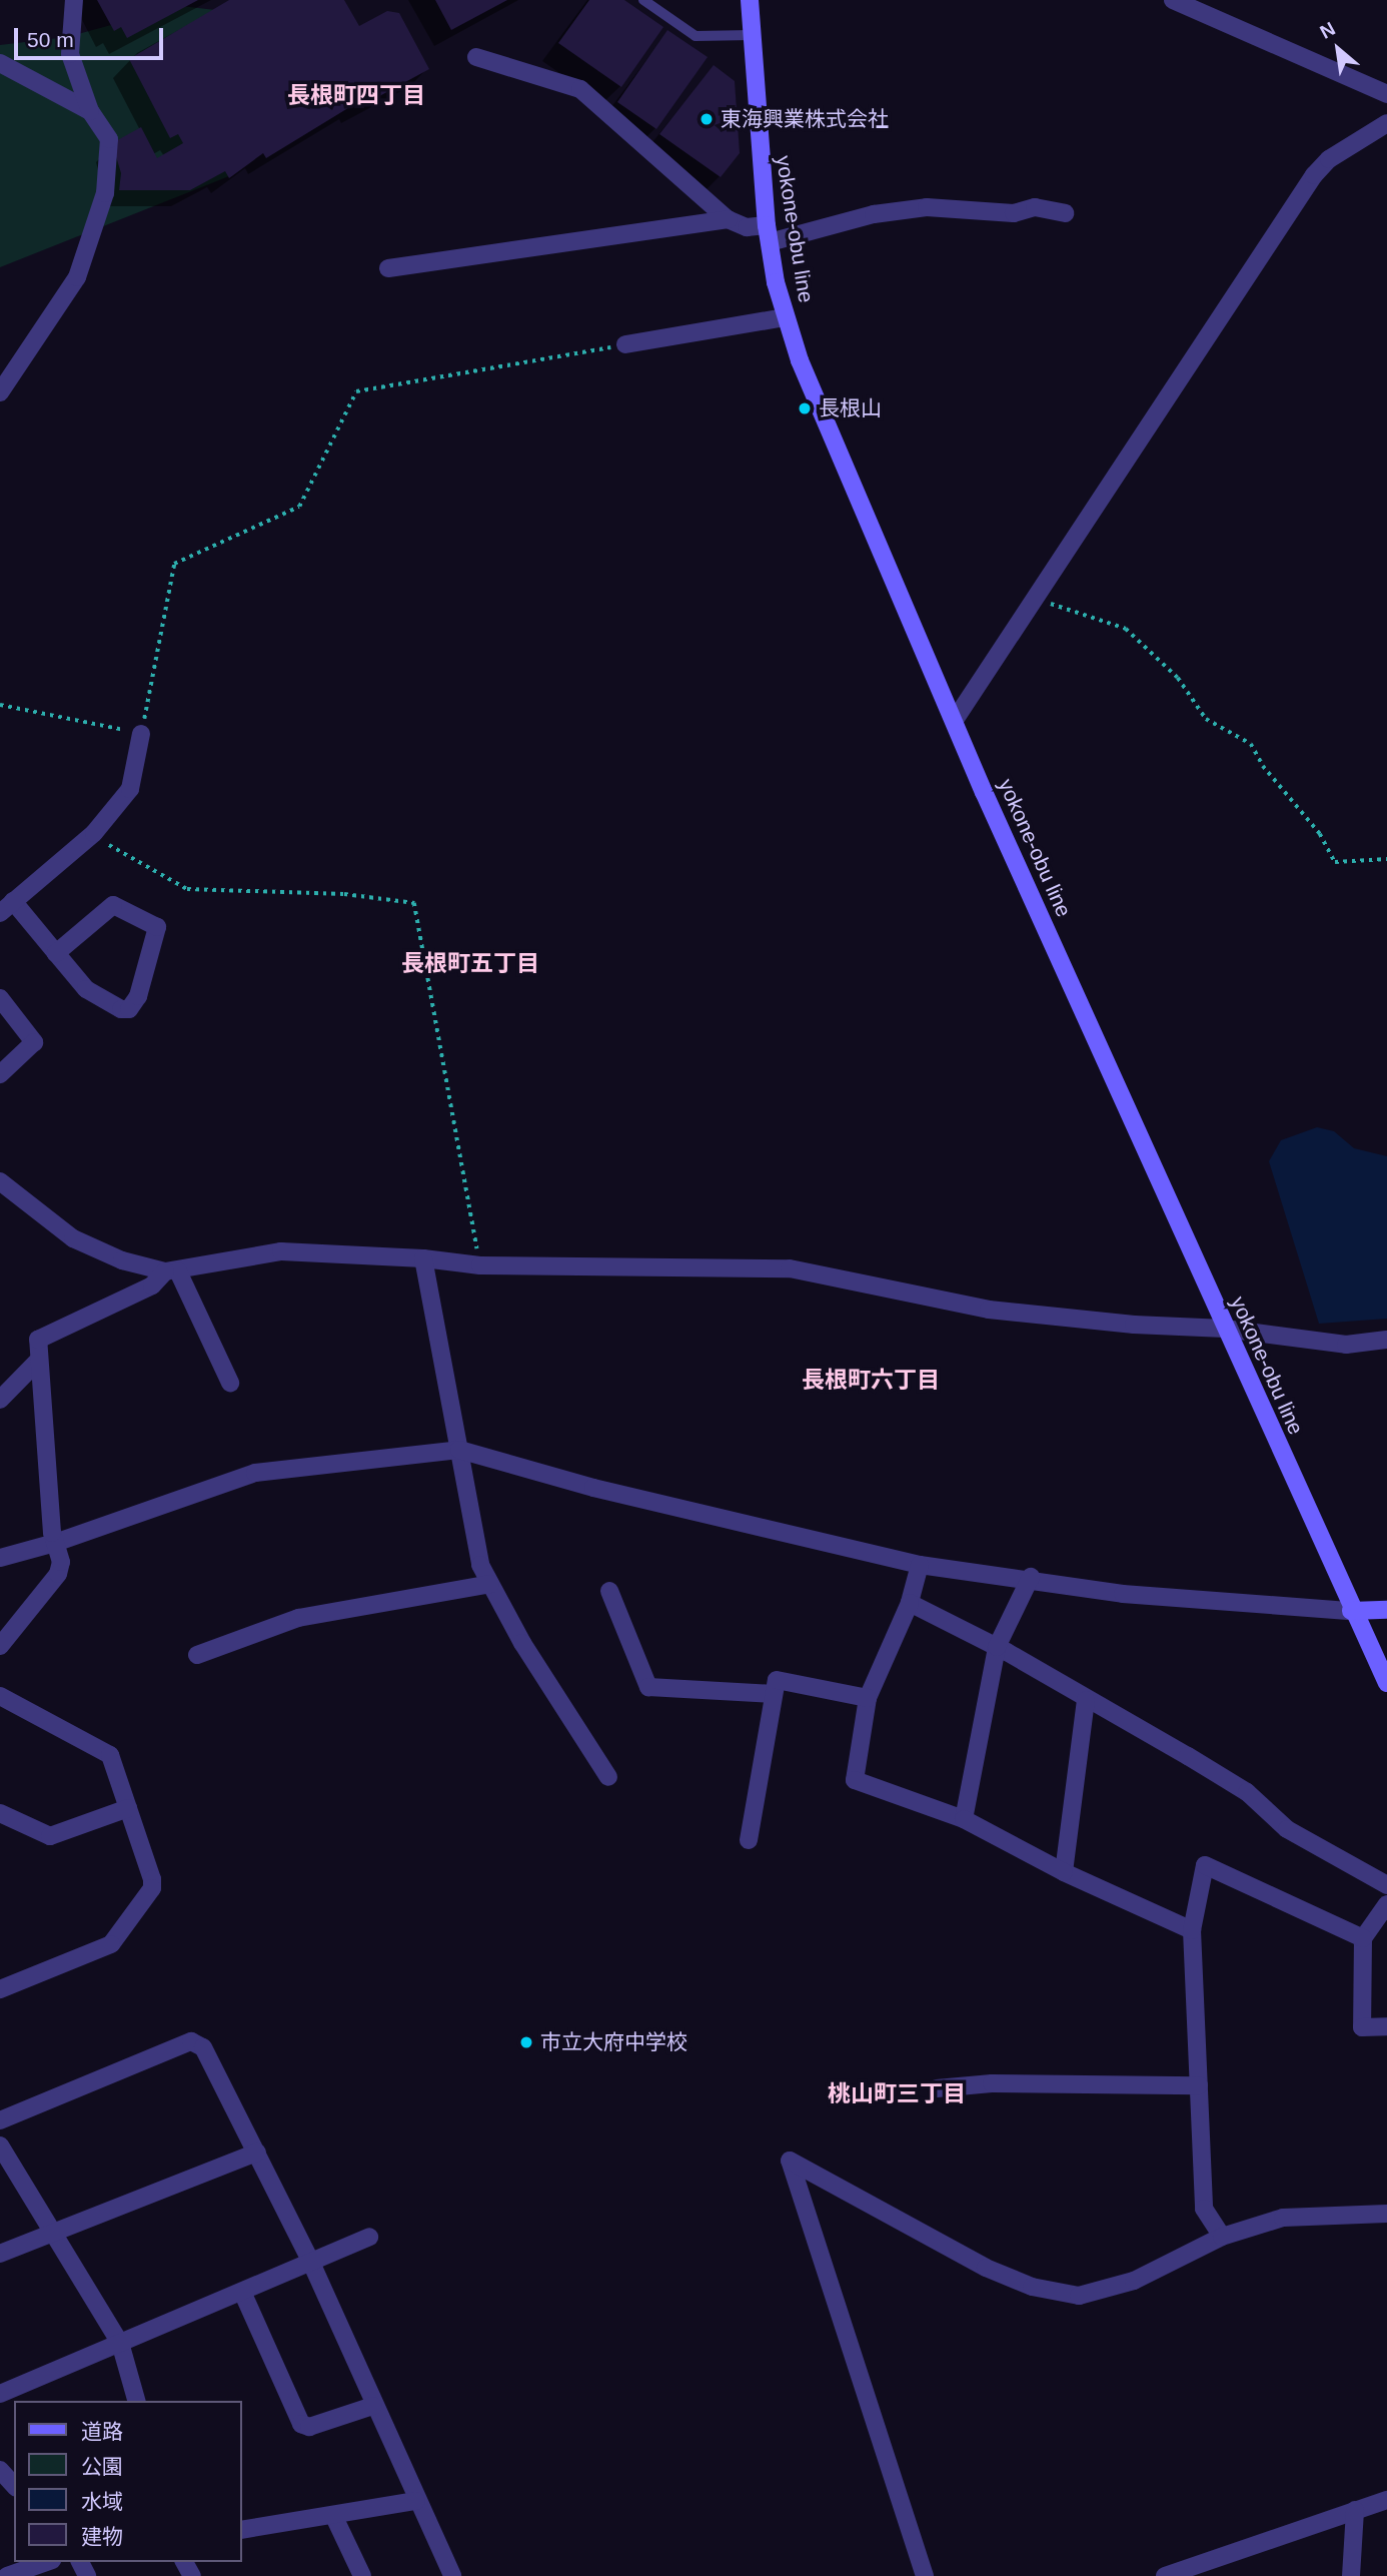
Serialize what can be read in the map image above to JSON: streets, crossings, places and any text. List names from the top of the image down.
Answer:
{
  "streets": {
    "main road": ["yokone-obu line"]
  },
  "districts": [
    "長根町四丁目",
    "長根町五丁目",
    "長根町六丁目",
    "桃山町三丁目"
  ],
  "places": ["東海興業株式会社", "長根山", "市立大府中学校"],
  "legend": [
    "道路",
    "公園",
    "水域",
    "建物"
  ],
  "scale_bar": "50 m",
  "north": "top left"
}
